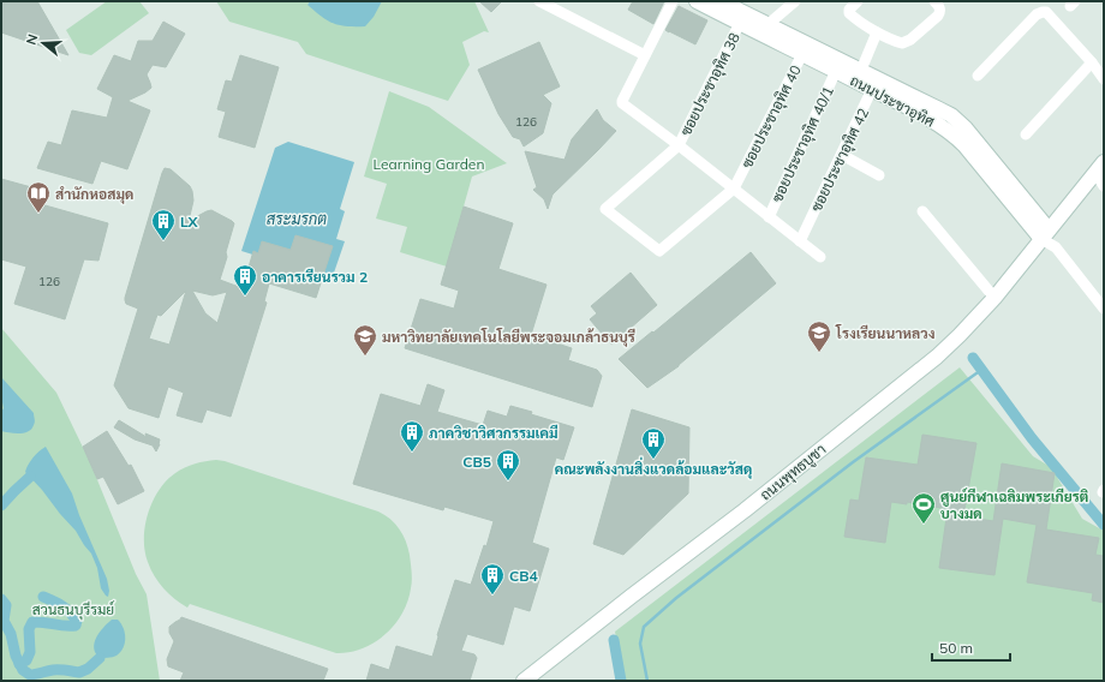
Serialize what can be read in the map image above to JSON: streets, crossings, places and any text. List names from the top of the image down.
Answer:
{
  "streets": {
    "main road": ["ถนนประชาอุทิศ", "ถนนพุทธบูชา"],
    "street": [
      "ซอยประชาอุทิศ 38",
      "ซอยประชาอุทิศ 40",
      "ซอยประชาอุทิศ 40/1",
      "ซอยประชาอุทิศ 42"
    ]
  },
  "crossings": [
    ["ซอยประชาอุทิศ 38", "ถนนประชาอุทิศ"],
    ["ซอยประชาอุทิศ 38", "ซอยประชาอุทิศ 40"],
    ["ถนนประชาอุทิศ", "ซอยประชาอุทิศ 40"],
    ["ถนนประชาอุทิศ", "ซอยประชาอุทิศ 40/1"],
    ["ถนนประชาอุทิศ", "ซอยประชาอุทิศ 42"],
    ["ถนนประชาอุทิศ", "ถนนพุทธบูชา"]
  ],
  "water": ["สระมรกต"],
  "parks": ["Learning Garden", "สวนธนบุรีรมย์"],
  "places": {
    "library": ["สำนักหอสมุด"],
    "building": [
      "LX",
      "อาคารเรียนรวม 2",
      "ภาควิชาวิศวกรรมเคมี",
      "คณะพลังงานสิ่งแวดล้อมและวัสดุ",
      "CB5",
      "CB4"
    ],
    "school or university": ["โรงเรียนนาหลวง", "มหาวิทยาลัยเทคโนโลยีพระจอมเกล้าธนบุรี"],
    "sports": ["ศูนย์กีฬาเฉลิมพระเกียรติ บางมด"]
  },
  "house_numbers": ["126", "126"],
  "scale_bar": "50 m",
  "north": "left"
}
